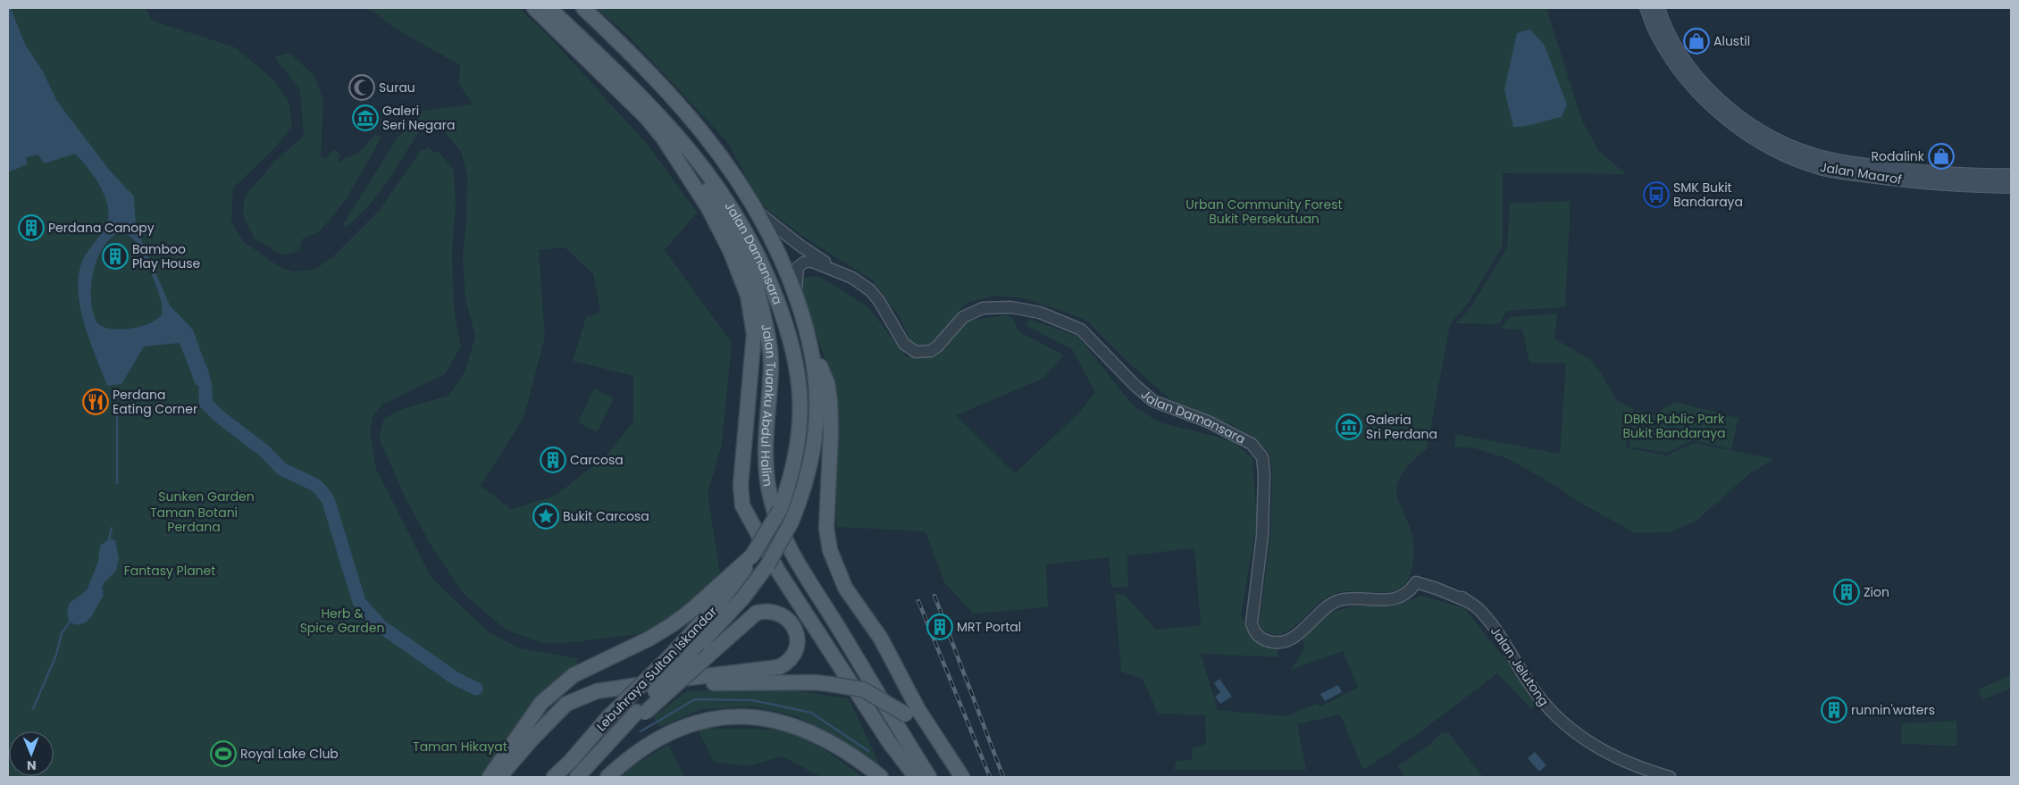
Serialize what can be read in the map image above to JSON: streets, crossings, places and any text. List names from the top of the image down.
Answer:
{
  "streets": {
    "main road": [
      "Jalan Maarof",
      "Jalan Damansara",
      "Jalan Tuanku Abdul Halim",
      "Lebuhraya Sultan Iskandar"
    ],
    "street": ["Jalan Jelutong"]
  },
  "crossings": [
    ["Jalan Damansara", "Jalan Tuanku Abdul Halim"],
    ["Jalan Damansara", "Jalan Jelutong"],
    ["Jalan Damansara", "Lebuhraya Sultan Iskandar"]
  ],
  "parks": [
    "Urban Community Forest Bukit Persekutuan",
    "DBKL Public Park Bukit Bandaraya",
    "Sunken Garden",
    "Taman Botani Perdana",
    "Fantasy Planet",
    "Herb & Spice Garden",
    "Taman Hikayat"
  ],
  "places": {
    "shop": ["Alustil", "Rodalink"],
    "mosque": ["Surau"],
    "museum": ["Galeri Seri Negara", "Galeria Sri Perdana"],
    "bus stop": ["SMK Bukit Bandaraya"],
    "building": [
      "Perdana Canopy",
      "Bamboo Play House",
      "Carcosa",
      "Zion",
      "MRT Portal",
      "runnin'waters"
    ],
    "restaurant": ["Perdana Eating Corner"],
    "place": ["Bukit Carcosa"],
    "sports": ["Royal Lake Club"]
  },
  "north": "bottom"
}
